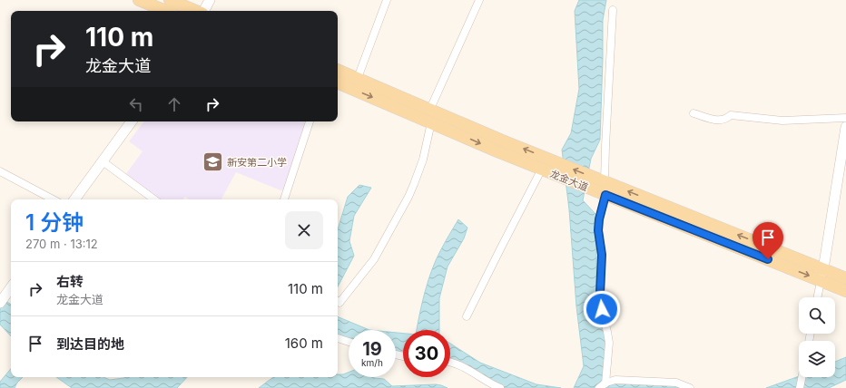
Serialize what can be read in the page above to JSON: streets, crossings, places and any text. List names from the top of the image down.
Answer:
{
  "streets": {
    "main road": ["龙金大道"]
  },
  "places": {
    "school or university": ["新安第二小学"]
  },
  "page": {
    "turn": ["110 m", "龙金大道"],
    "heading": ["1 分钟", "270 m · 13:12"],
    "list": [
      {
        "name": "右转",
        "note": "龙金大道",
        "value": "110 m"
      },
      {
        "name": "到达目的地",
        "value": "160 m"
      }
    ],
    "speed": "19 km/h",
    "limit": "30"
  }
}
